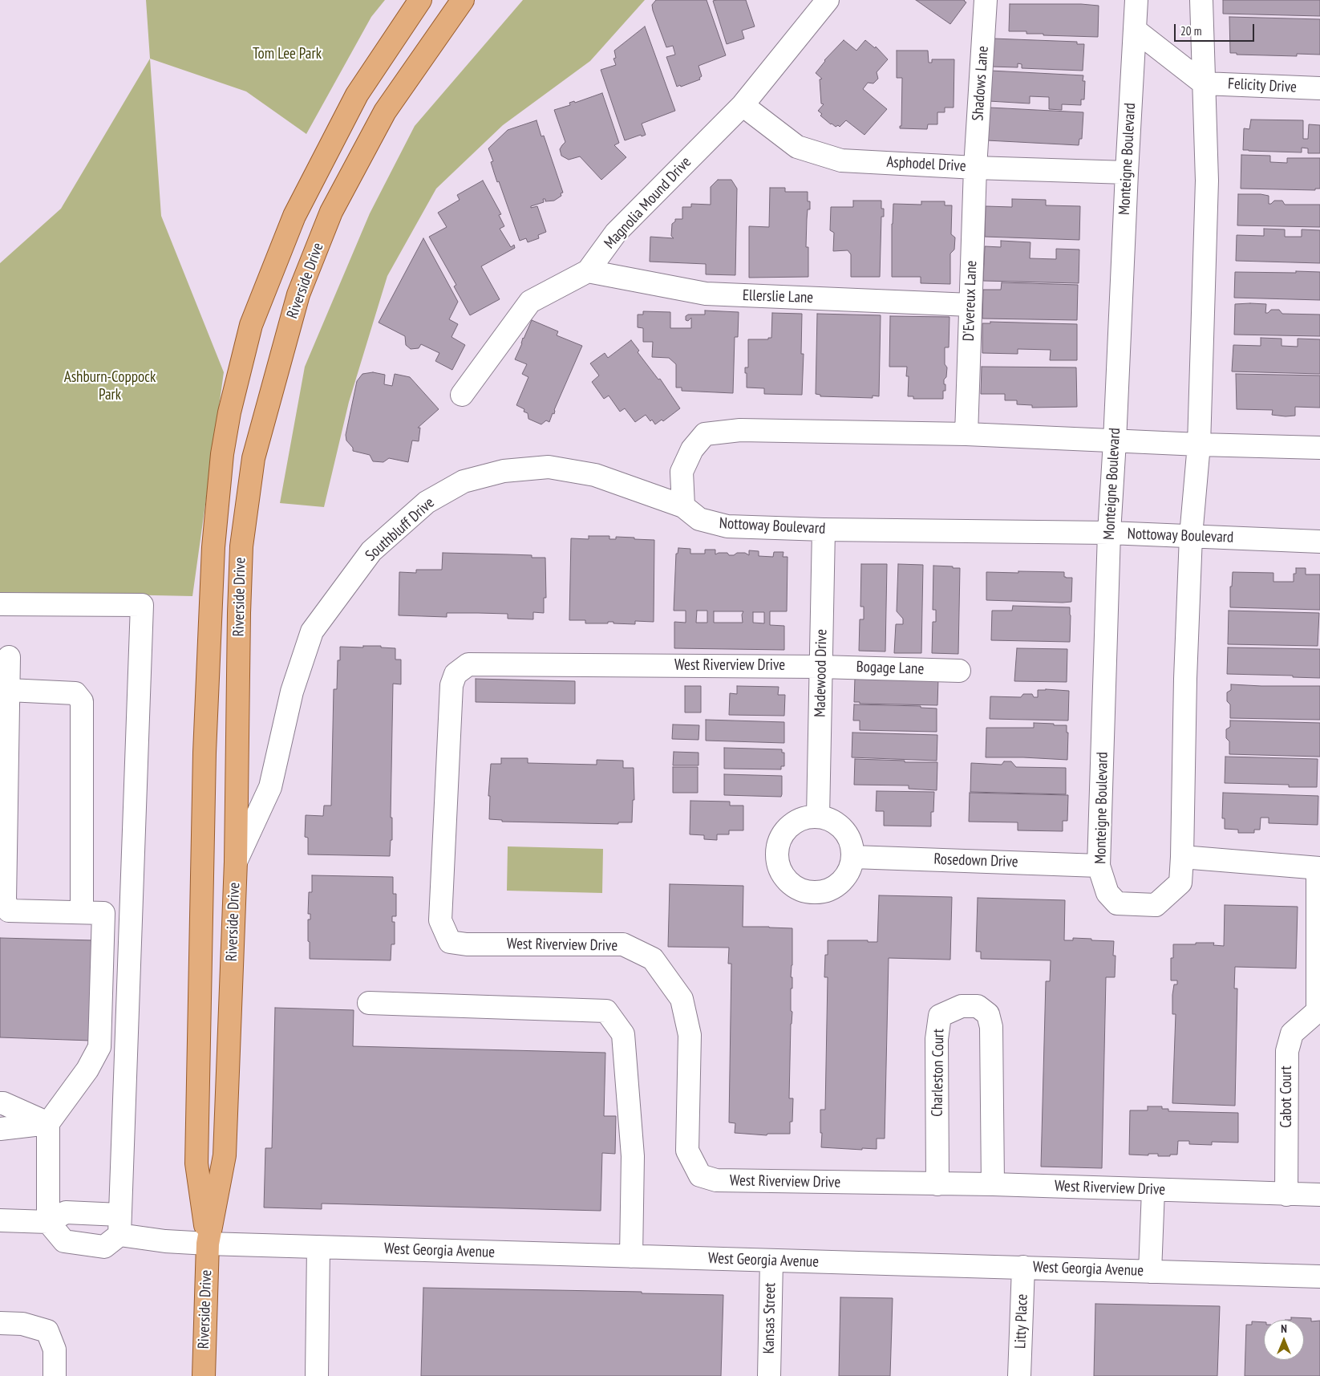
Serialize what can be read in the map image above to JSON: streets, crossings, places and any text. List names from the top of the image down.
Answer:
{
  "streets": {
    "main road": ["Riverside Drive"],
    "street": [
      "Shadows Lane",
      "Felicity Drive",
      "Monteigne Boulevard",
      "Asphodel Drive",
      "Magnolia Mound Drive",
      "Ellerslie Lane",
      "D'Evereux Lane",
      "Nottoway Boulevard",
      "Southbluff Drive",
      "West Riverview Drive",
      "Bogage Lane",
      "Madewood Drive",
      "Rosedown Drive",
      "Charleston Court",
      "Cabot Court",
      "West Georgia Avenue",
      "Kansas Street",
      "Litty Place"
    ]
  },
  "crossings": [
    ["Shadows Lane", "Asphodel Drive"],
    ["Shadows Lane", "D'Evereux Lane"],
    ["Felicity Drive", "Monteigne Boulevard"],
    ["Monteigne Boulevard", "Asphodel Drive"],
    ["Monteigne Boulevard", "Nottoway Boulevard"],
    ["Monteigne Boulevard", "Rosedown Drive"],
    ["Asphodel Drive", "Magnolia Mound Drive"],
    ["Asphodel Drive", "D'Evereux Lane"],
    ["Magnolia Mound Drive", "Ellerslie Lane"],
    ["Riverside Drive", "Southbluff Drive"],
    ["Riverside Drive", "West Georgia Avenue"],
    ["Ellerslie Lane", "D'Evereux Lane"],
    ["Nottoway Boulevard", "Southbluff Drive"],
    ["Nottoway Boulevard", "Madewood Drive"],
    ["West Riverview Drive", "Bogage Lane"],
    ["West Riverview Drive", "Madewood Drive"],
    ["West Riverview Drive", "Charleston Court"],
    ["West Riverview Drive", "Cabot Court"],
    ["Bogage Lane", "Madewood Drive"],
    ["Madewood Drive", "Rosedown Drive"],
    ["West Georgia Avenue", "Kansas Street"],
    ["West Georgia Avenue", "Litty Place"]
  ],
  "parks": ["Tom Lee Park", "Ashburn-Coppock Park"],
  "scale_bar": "20 m",
  "north": "top"
}
